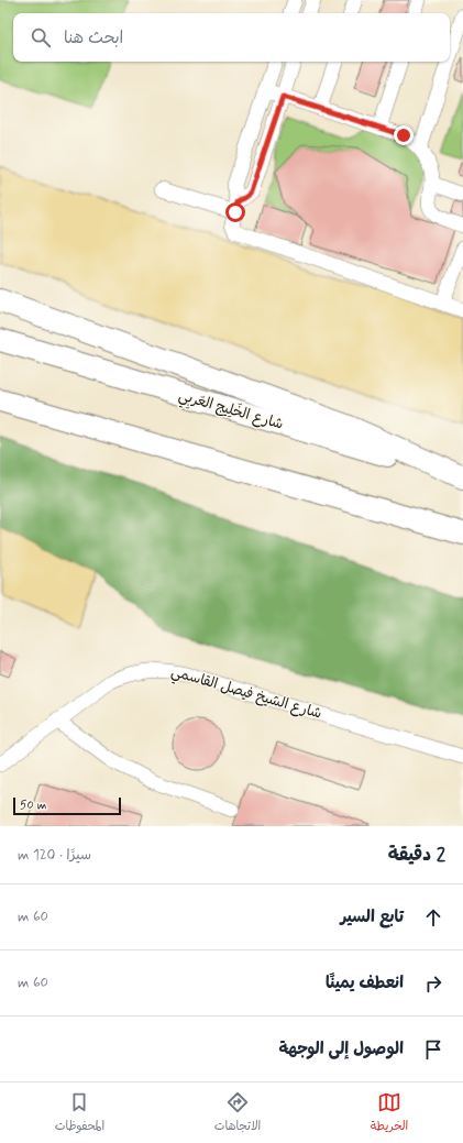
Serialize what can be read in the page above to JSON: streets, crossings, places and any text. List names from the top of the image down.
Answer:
{
  "streets": {
    "highway": ["شارع الخَلِيج العَربِي"],
    "street": ["شارع الشيخ فيصل القاسمي"]
  },
  "scale_bar": "50 m",
  "page": {
    "search": "ابحث هنا",
    "scale": "50 m",
    "heading": ["2 دقيقة", "سيرًا · 120 m"],
    "list": [
      ["تابع السير", "60 m"],
      ["انعطف يمينًا", "60 m"],
      "الوصول إلى الوجهة"
    ],
    "nav": ["الخريطة", "الاتجاهات", "المحفوظات"]
  }
}
